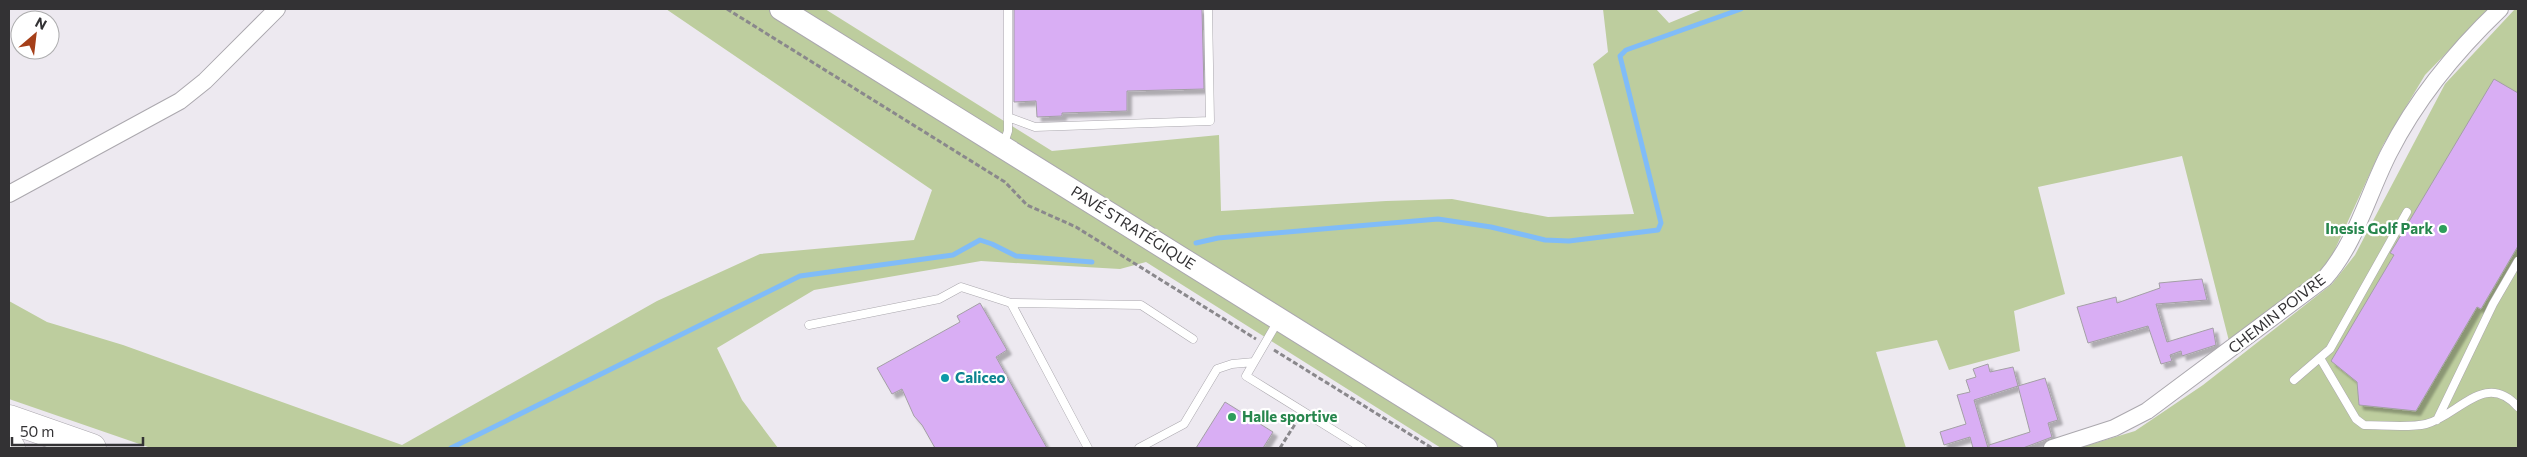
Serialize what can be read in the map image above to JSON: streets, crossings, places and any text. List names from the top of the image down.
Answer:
{
  "streets": {
    "main road": ["PAVÉ STRATÉGIQUE"],
    "street": ["CHEMIN POIVRE"]
  },
  "places": ["Inesis Golf Park", "Caliceo", "Halle sportive"],
  "scale_bar": "50 m",
  "north": "top right"
}
